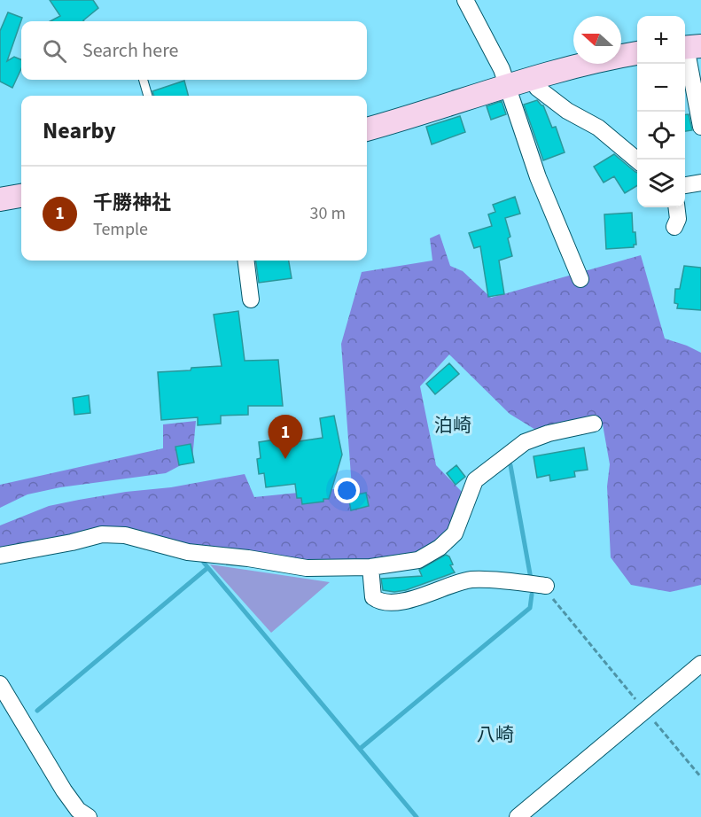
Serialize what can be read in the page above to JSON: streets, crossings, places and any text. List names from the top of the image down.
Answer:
{
  "districts": ["泊崎", "八崎"],
  "north": "left",
  "page": {
    "map_buttons": ["+", "−"],
    "search": "Search here",
    "heading": "Nearby",
    "list": [
      {
        "mark": "1",
        "name": "千勝神社",
        "note": "Temple",
        "value": "30 m"
      }
    ],
    "pins": "1"
  }
}
